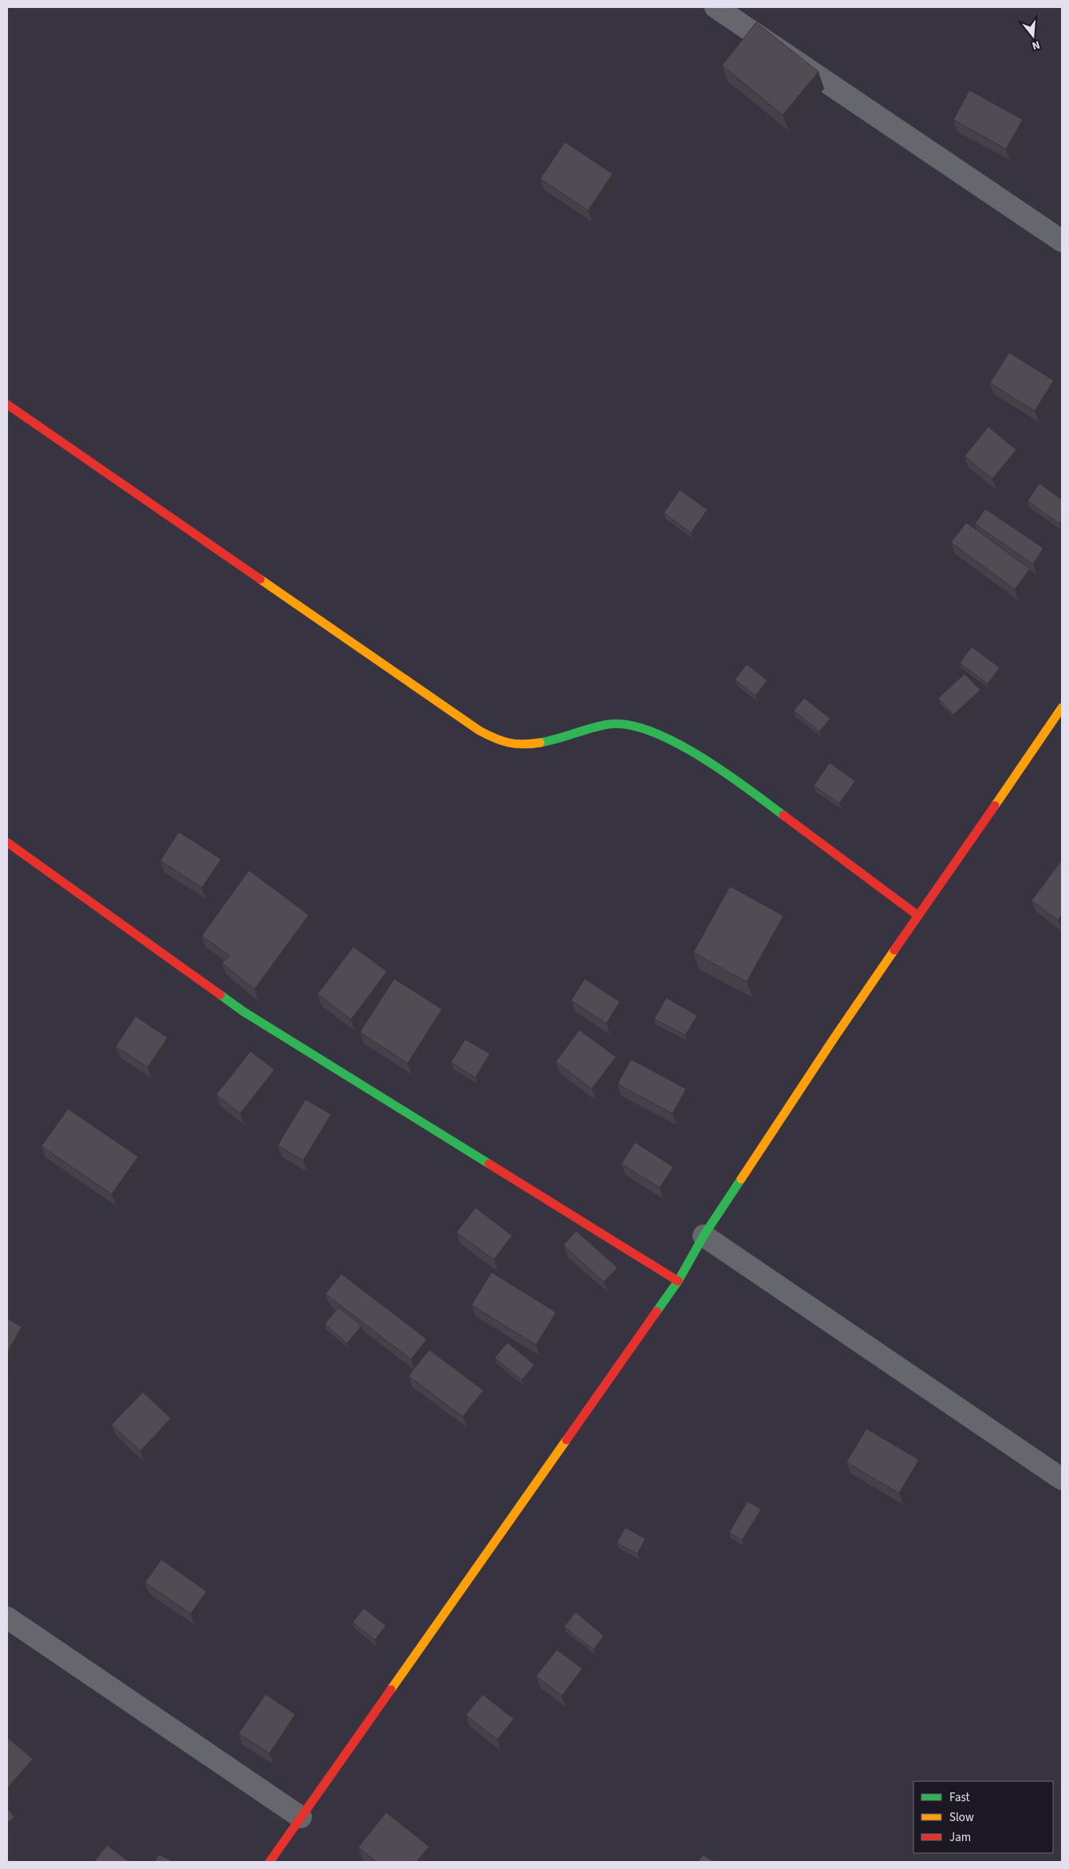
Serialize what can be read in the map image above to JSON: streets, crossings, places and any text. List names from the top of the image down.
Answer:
{
  "legend": ["Fast", "Slow", "Jam"],
  "north": "bottom"
}
